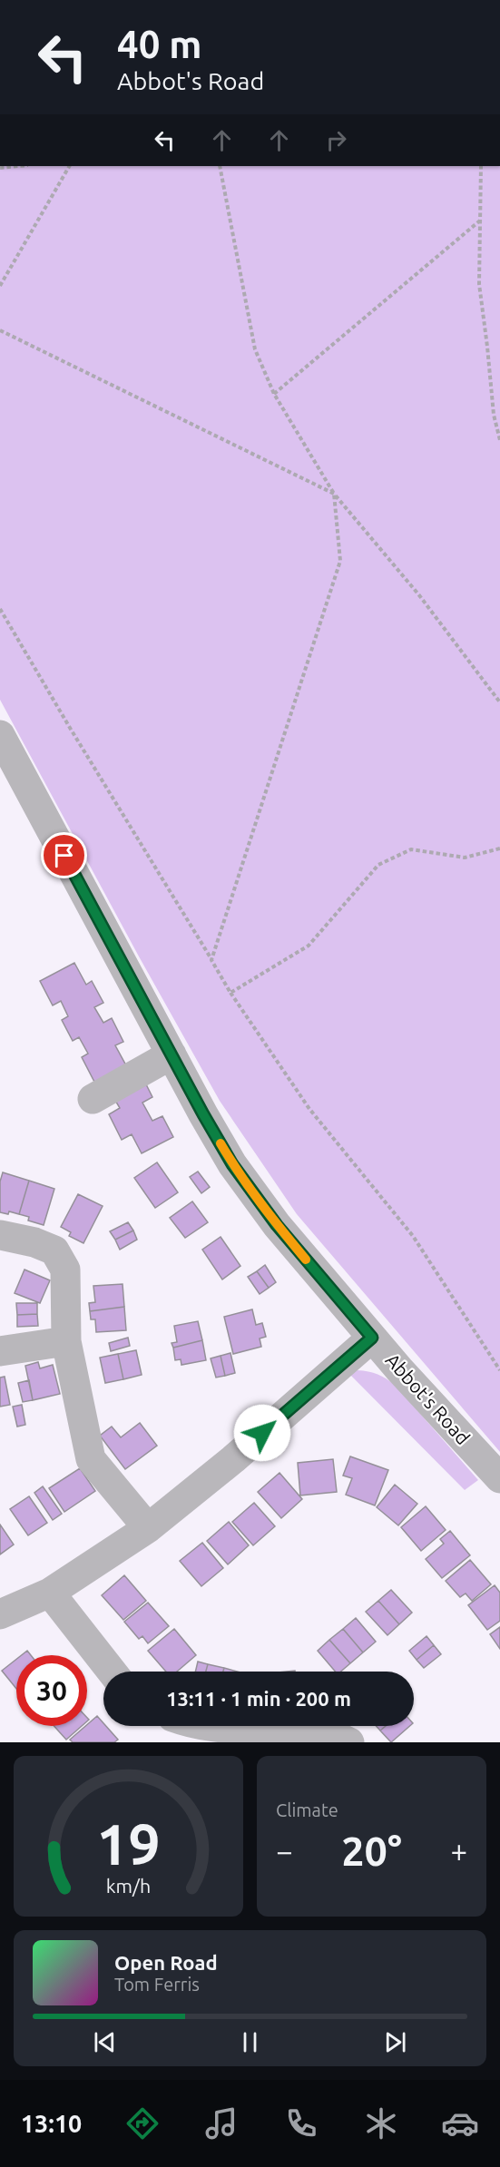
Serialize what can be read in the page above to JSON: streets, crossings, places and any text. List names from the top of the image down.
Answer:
{
  "streets": {
    "street": ["Abbot's Road"]
  },
  "page": {
    "turn": ["40 m", "Abbot's Road"],
    "limit": "30",
    "trip": "13:11 · 1 min · 200 m",
    "tile": "Climate",
    "heat": ["−", "20°", "+"],
    "song": ["Open Road", "Tom Ferris"],
    "tabs": "13:10",
    "gauge": ["19", "km/h"]
  }
}
